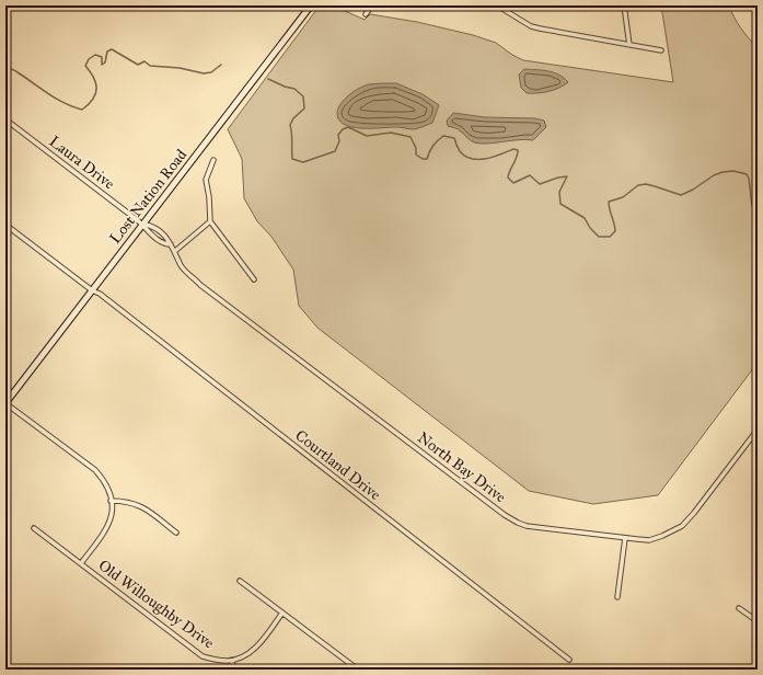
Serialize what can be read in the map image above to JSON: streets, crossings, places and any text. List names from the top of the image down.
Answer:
{
  "streets": {
    "street": [
      "Laura Drive",
      "Lost Nation Road",
      "Courtland Drive",
      "North Bay Drive",
      "Old Willoughby Drive"
    ]
  },
  "crossings": [
    ["Laura Drive", "Lost Nation Road"],
    ["Laura Drive", "North Bay Drive"],
    ["Lost Nation Road", "Courtland Drive"],
    ["Lost Nation Road", "North Bay Drive"]
  ]
}
